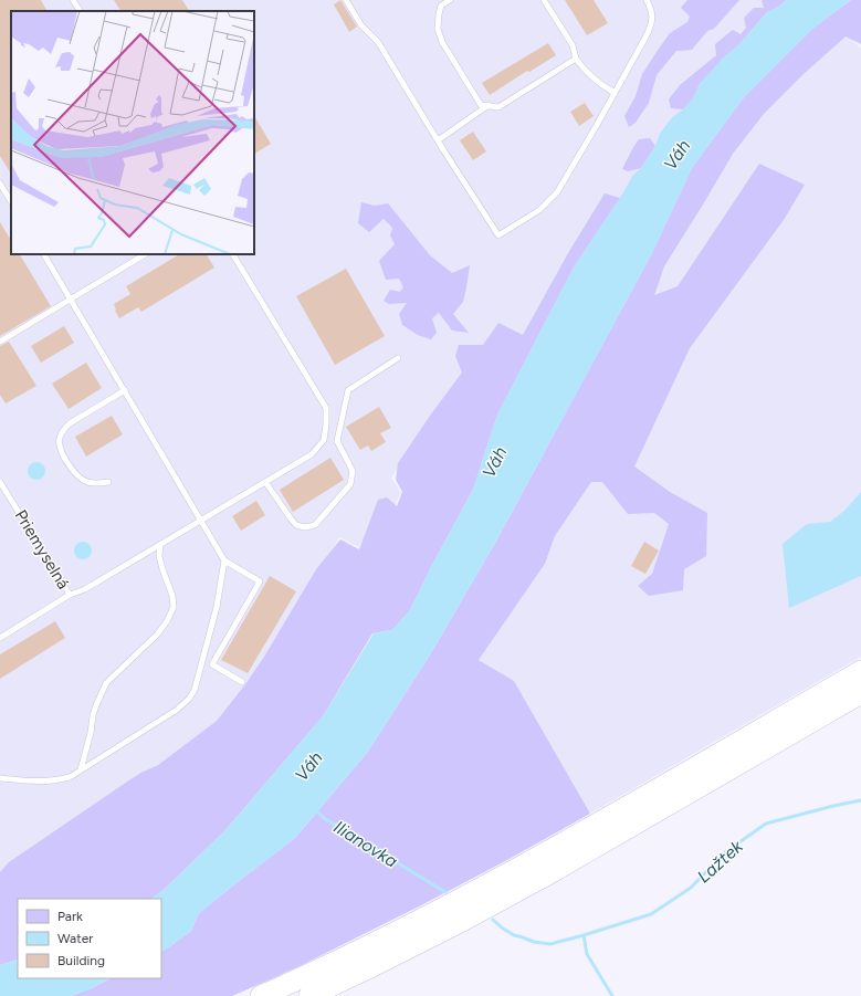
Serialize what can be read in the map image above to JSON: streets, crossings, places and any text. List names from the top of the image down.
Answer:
{
  "streets": {
    "lane": ["Priemyselná"]
  },
  "water": ["Váh", "Ilianovka", "Lažtek"],
  "legend": ["Park", "Water", "Building"]
}
